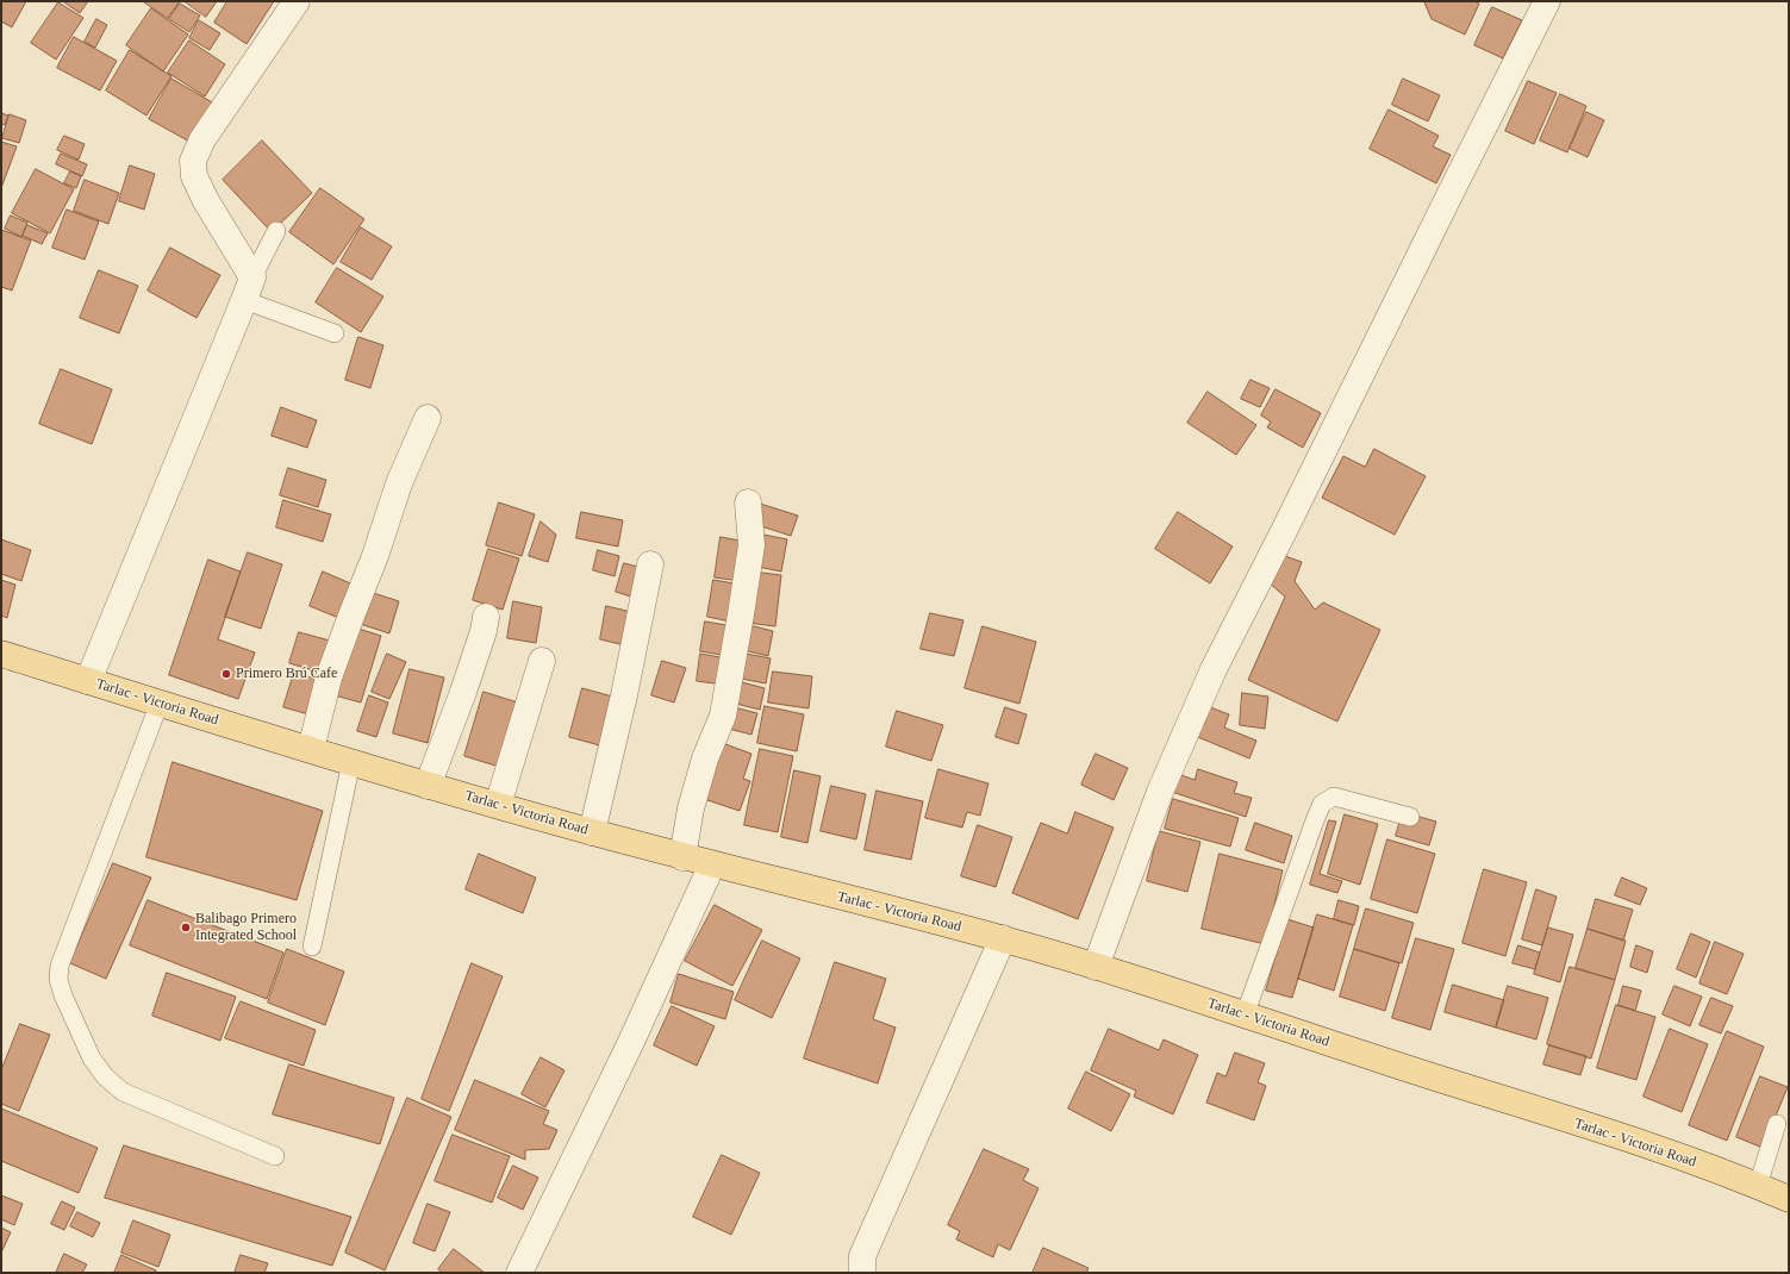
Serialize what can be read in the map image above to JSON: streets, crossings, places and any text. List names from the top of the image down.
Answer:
{
  "streets": {
    "main road": ["Tarlac - Victoria Road"]
  },
  "places": ["Primero Brú Cafe", "Balibago Primero Integrated School"]
}
